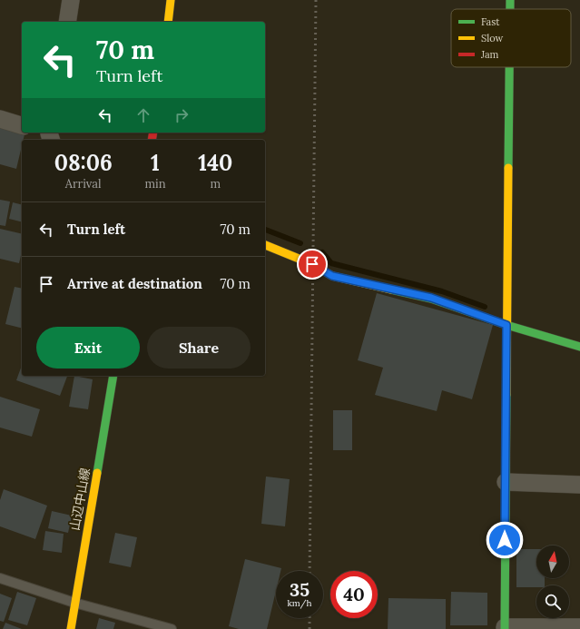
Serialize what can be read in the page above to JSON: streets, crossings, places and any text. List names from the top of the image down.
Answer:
{
  "streets": {
    "street": ["山辺中山線"]
  },
  "legend": ["Fast", "Slow", "Jam"],
  "north": "top",
  "page": {
    "turn": ["70 m", "Turn left"],
    "eta": [
      "08:06",
      "Arrival",
      "1",
      "min",
      "140",
      "m"
    ],
    "list": [
      {
        "name": "Turn left",
        "value": "70 m"
      },
      {
        "name": "Arrive at destination",
        "value": "70 m"
      }
    ],
    "buttons": ["Exit", "Share"],
    "speed": "35 km/h",
    "limit": "40"
  }
}
